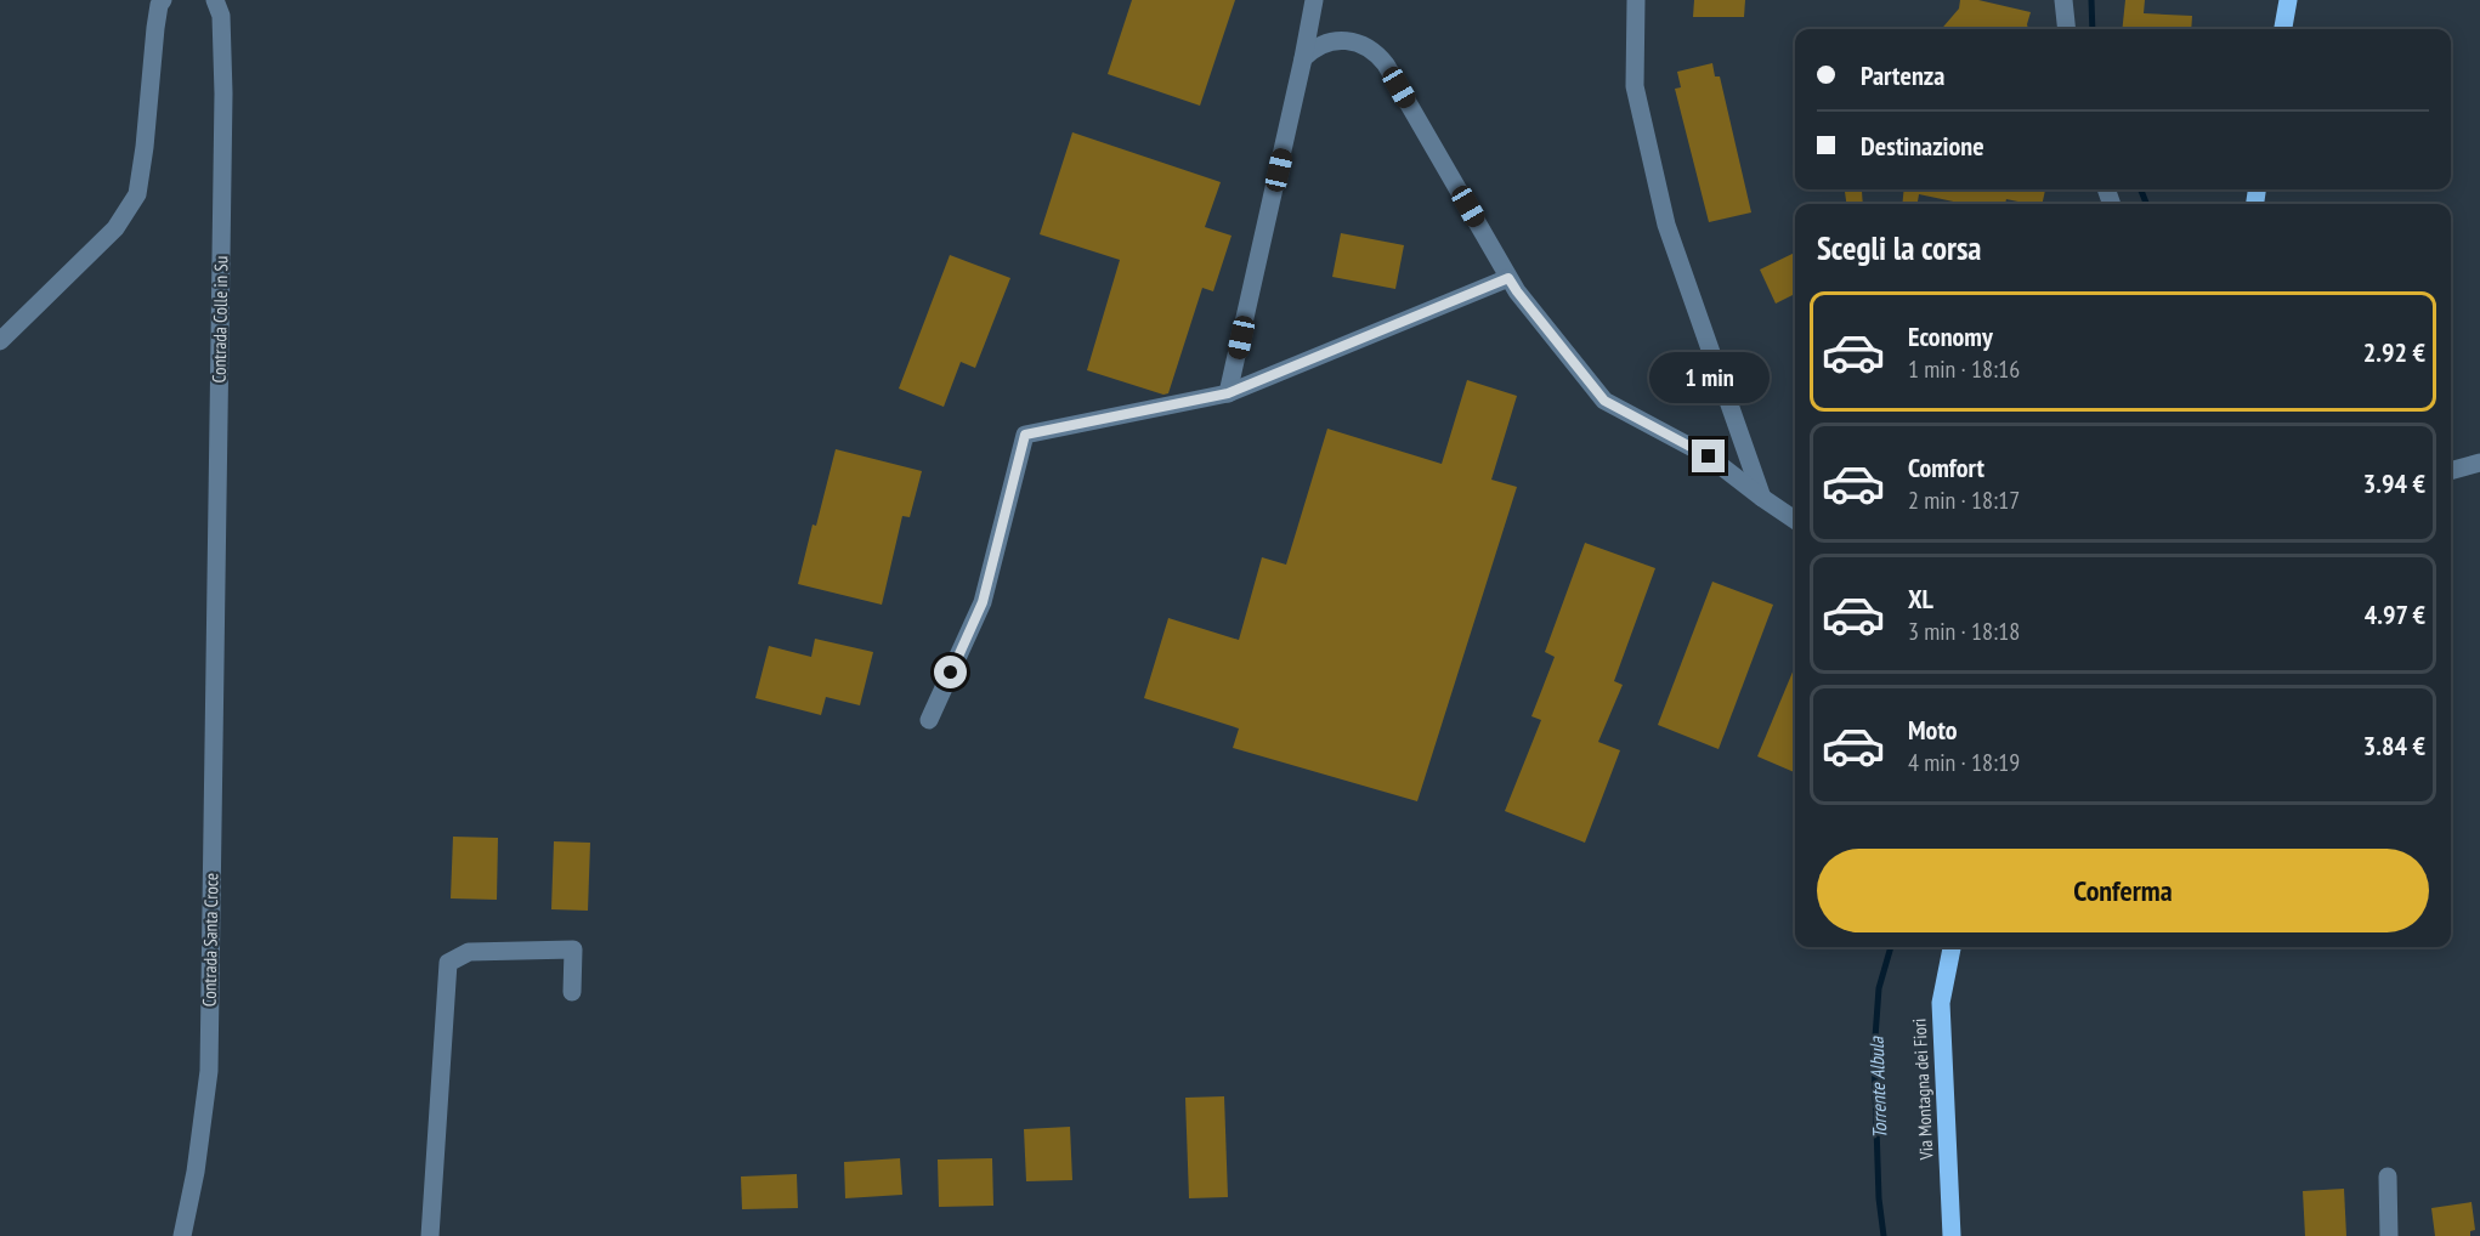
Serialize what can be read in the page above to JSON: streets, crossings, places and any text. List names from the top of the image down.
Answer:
{
  "streets": {
    "main road": ["Via Montagna dei Fiori"],
    "street": ["Contrada Colle in Su", "Contrada Santa Croce"]
  },
  "crossings": [
    ["Contrada Colle in Su", "Contrada Santa Croce"]
  ],
  "water": ["Torrente Albula"],
  "page": {
    "banner": ["Partenza", "Destinazione"],
    "heading": "Scegli la corsa",
    "list": [
      {
        "name": "Economy",
        "note": "1 min · 18:16",
        "value": "2.92 €"
      },
      {
        "name": "Comfort",
        "note": "2 min · 18:17",
        "value": "3.94 €"
      },
      {
        "name": "XL",
        "note": "3 min · 18:18",
        "value": "4.97 €"
      },
      {
        "name": "Moto",
        "note": "4 min · 18:19",
        "value": "3.84 €"
      }
    ],
    "bubble": "1 min",
    "buttons": "Conferma"
  }
}
